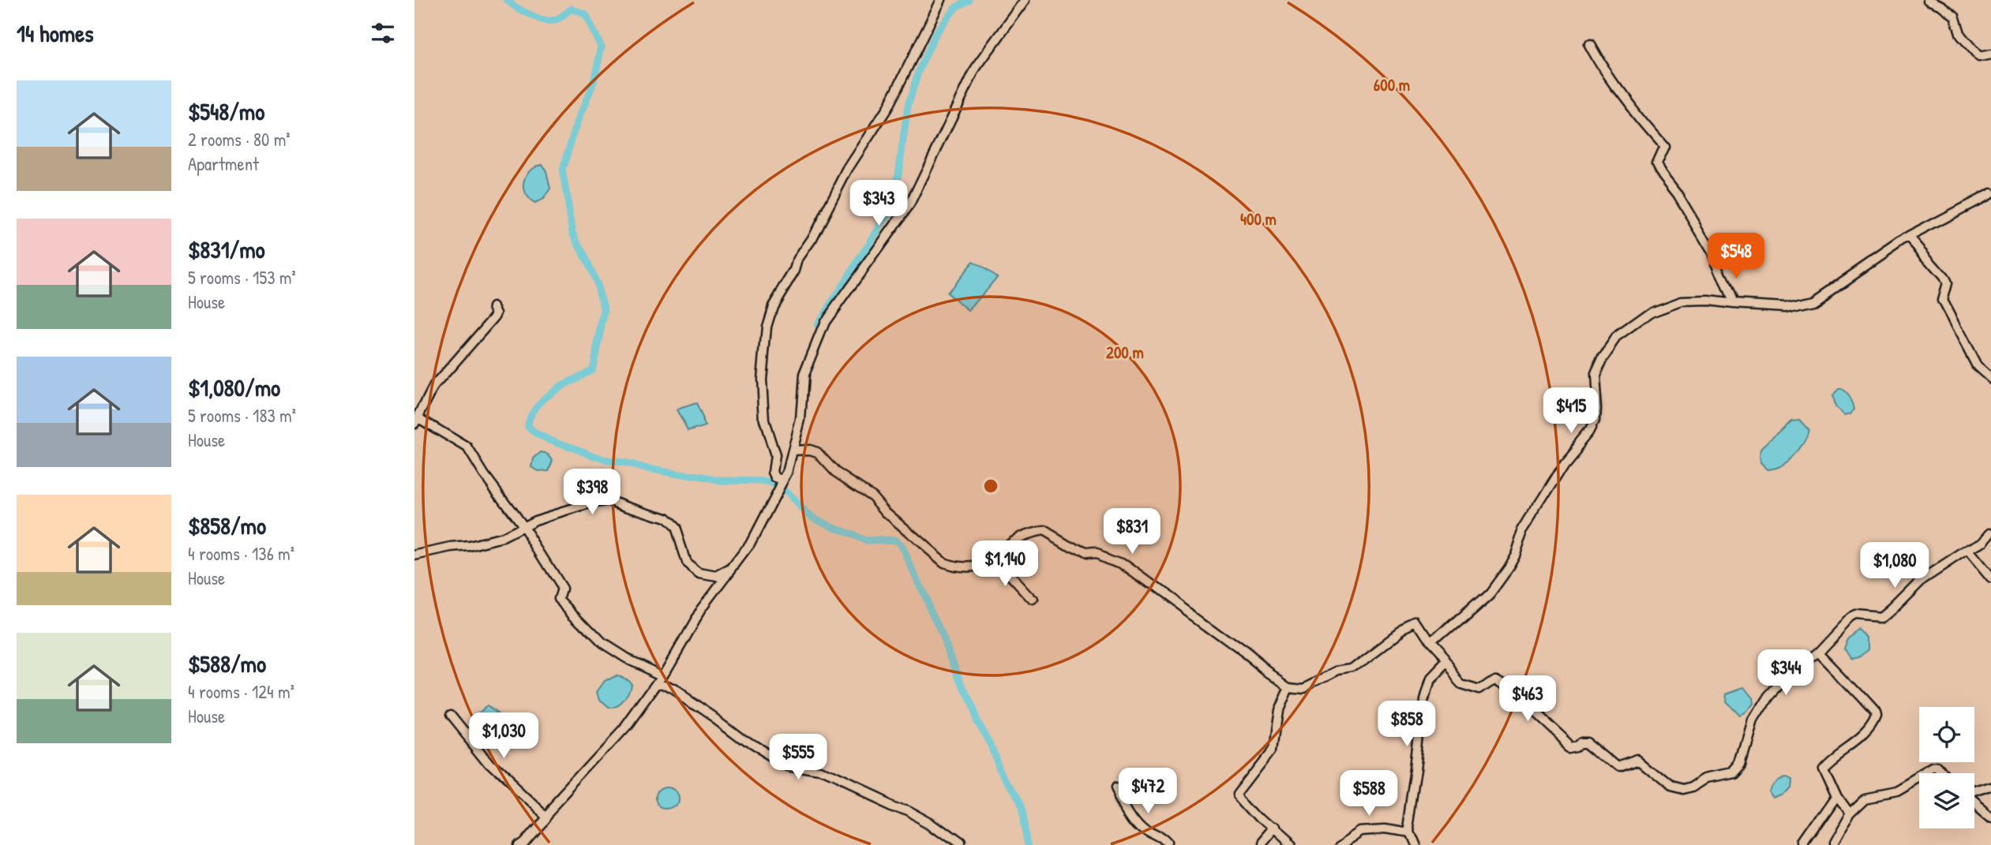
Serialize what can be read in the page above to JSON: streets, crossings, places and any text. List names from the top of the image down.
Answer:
{
  "page": {
    "heading": "14 homes",
    "list": [
      {
        "name": "$548/mo",
        "note": "2 rooms · 80 m² · Apartment"
      },
      {
        "name": "$831/mo",
        "note": "5 rooms · 153 m² · House"
      },
      {
        "name": "$1,080/mo",
        "note": "5 rooms · 183 m² · House"
      },
      {
        "name": "$858/mo",
        "note": "4 rooms · 136 m² · House"
      },
      {
        "name": "$588/mo",
        "note": "4 rooms · 124 m² · House"
      }
    ],
    "price": [
      "$343",
      "$548",
      "$415",
      "$398",
      "$831",
      "$1,140",
      "$1,080",
      "$344",
      "$463",
      "$858",
      "$1,030",
      "$555",
      "$472",
      "$588"
    ]
  },
  "rings": ["600 m", "400 m", "200 m"]
}
